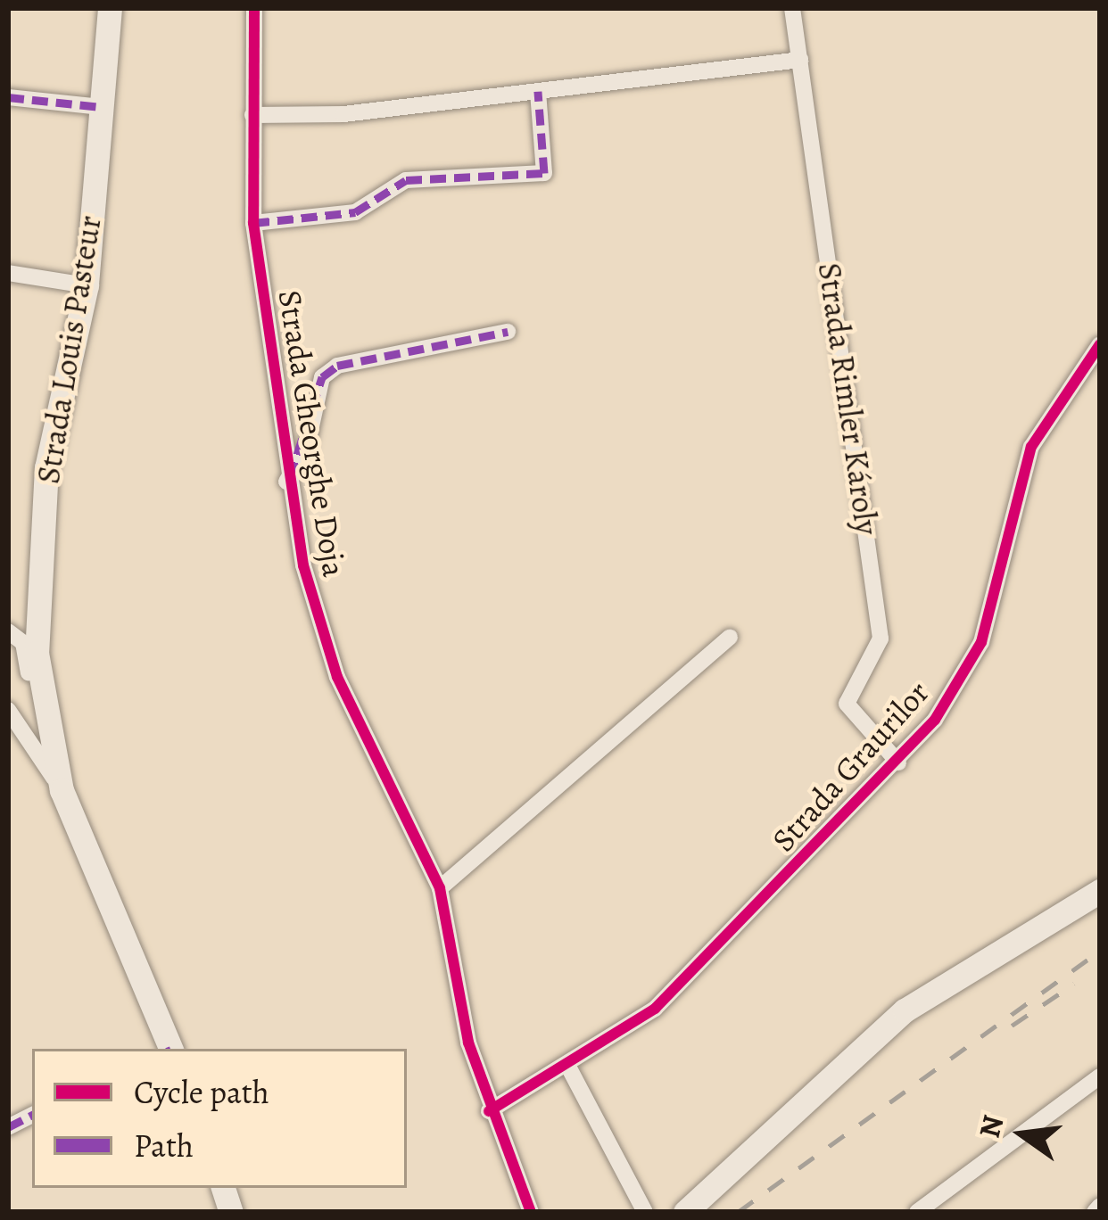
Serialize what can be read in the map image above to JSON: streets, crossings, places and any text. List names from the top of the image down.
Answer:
{
  "streets": {
    "main road": ["Strada Louis Pasteur"],
    "street": ["Strada Rimler Károly", "Strada Gheorghe Doja", "Strada Graurilor"]
  },
  "crossings": [
    ["Strada Rimler Károly", "Strada Graurilor"],
    ["Strada Gheorghe Doja", "Strada Graurilor"]
  ],
  "legend": ["Cycle path", "Path"],
  "north": "left"
}
